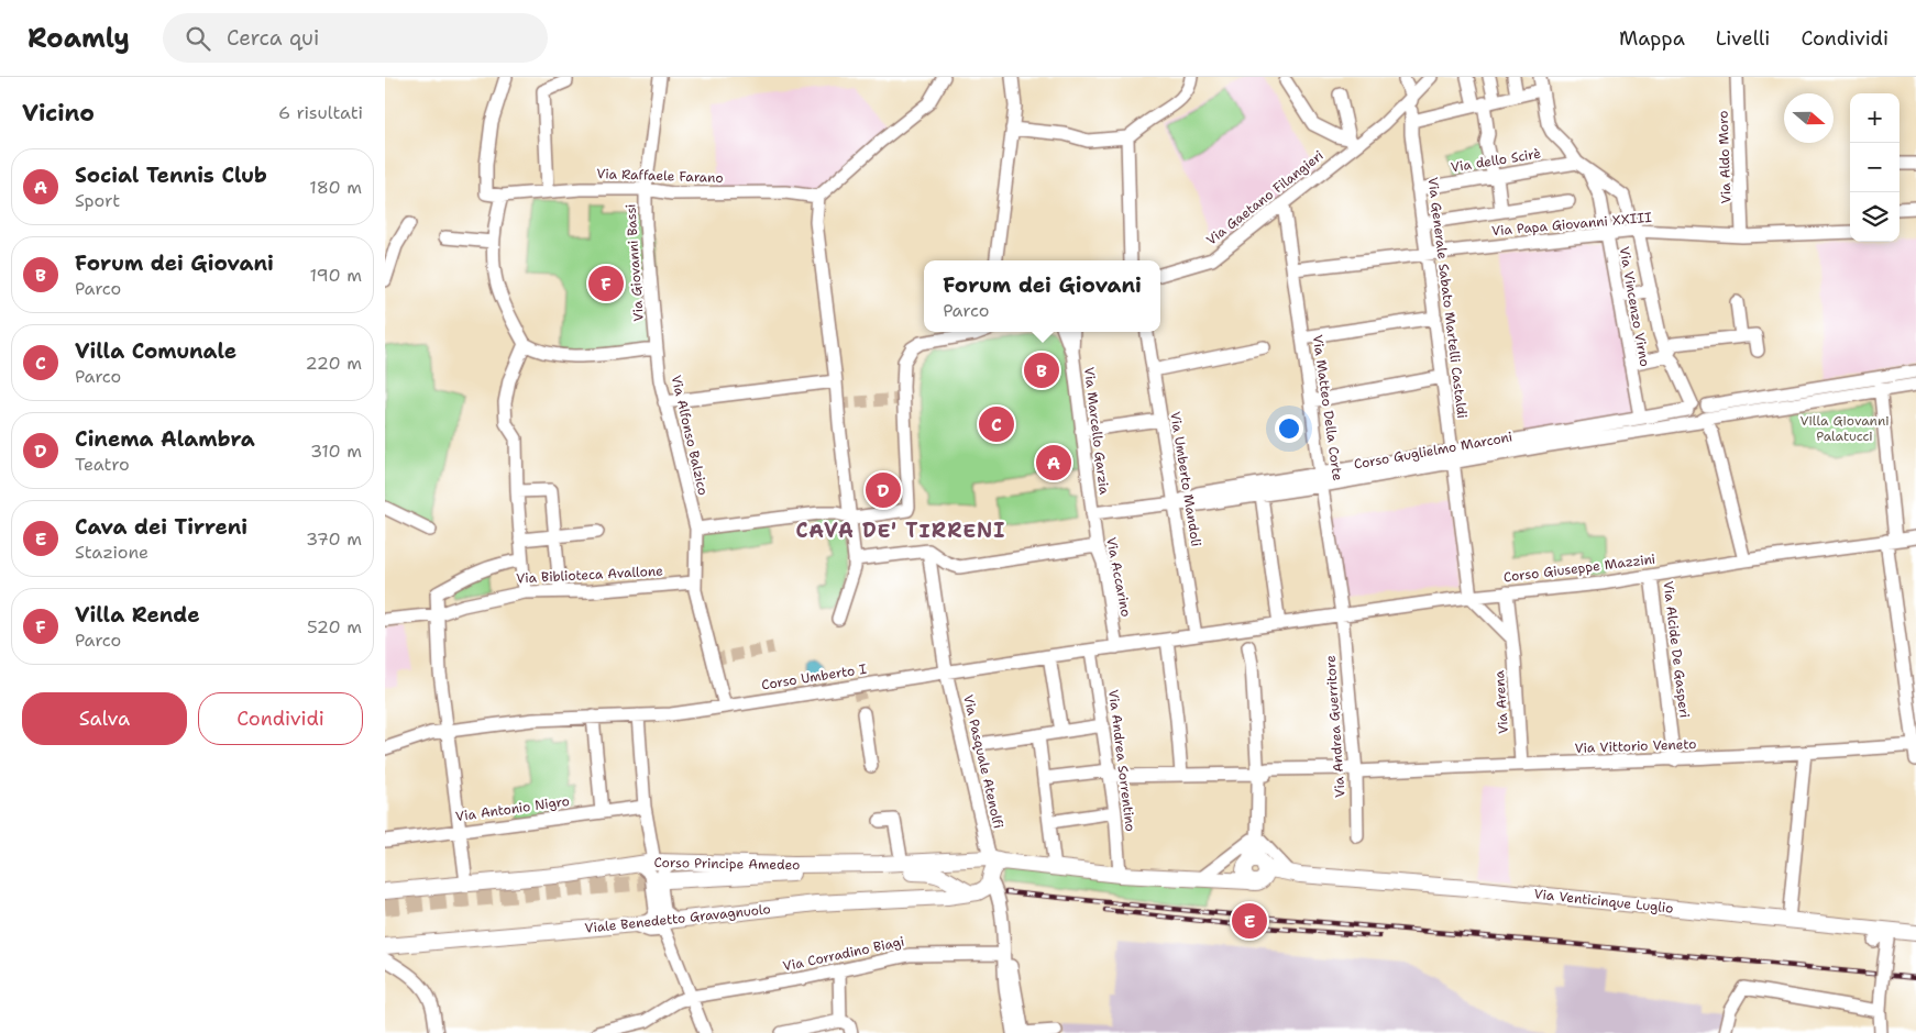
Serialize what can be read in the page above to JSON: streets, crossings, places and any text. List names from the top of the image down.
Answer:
{
  "streets": {
    "main road": ["Corso Principe Amedeo", "Via Venticinque Luglio", "Viale Benedetto Gravagnuolo"],
    "street": [
      "Via Aldo Moro",
      "Via dello Scirè",
      "Via Raffaele Farano",
      "Via Gaetano Filangieri",
      "Via Papa Giovanni XXIII",
      "Via Giovanni Bassi",
      "Via Generale Sabato Martelli Castaldi",
      "Via Vincenzo Virno",
      "Via Matteo Della Corte",
      "Via Marcello Garzia",
      "Via Alfonso Balzico",
      "Corso Guglielmo Marconi",
      "Via Umberto Mandoli",
      "Corso Giuseppe Mazzini",
      "Via Biblioteca Avallone",
      "Via Accarino",
      "Via Alcide De Gasperi",
      "Corso Umberto I",
      "Via Arena",
      "Via Andrea Guerritore",
      "Via Vittorio Veneto",
      "Via Andrea Sorrentino",
      "Via Pasquale Atenolfi",
      "Via Antonio Nigro",
      "Via Corradino Biagi"
    ]
  },
  "crossings": [
    ["Via Aldo Moro", "Via Papa Giovanni XXIII"],
    ["Via dello Scirè", "Via Generale Sabato Martelli Castaldi"],
    ["Via Raffaele Farano", "Via Giovanni Bassi"],
    ["Via Gaetano Filangieri", "Via Generale Sabato Martelli Castaldi"],
    ["Via Gaetano Filangieri", "Via Matteo Della Corte"],
    ["Via Papa Giovanni XXIII", "Via Generale Sabato Martelli Castaldi"],
    ["Via Papa Giovanni XXIII", "Via Vincenzo Virno"],
    ["Via Papa Giovanni XXIII", "Via Matteo Della Corte"],
    ["Via Giovanni Bassi", "Via Alfonso Balzico"],
    ["Via Generale Sabato Martelli Castaldi", "Corso Guglielmo Marconi"],
    ["Via Generale Sabato Martelli Castaldi", "Corso Giuseppe Mazzini"],
    ["Via Vincenzo Virno", "Corso Guglielmo Marconi"],
    ["Via Matteo Della Corte", "Corso Guglielmo Marconi"],
    ["Via Matteo Della Corte", "Corso Giuseppe Mazzini"],
    ["Via Matteo Della Corte", "Via Andrea Guerritore"],
    ["Via Marcello Garzia", "Corso Guglielmo Marconi"],
    ["Via Marcello Garzia", "Via Accarino"],
    ["Via Alfonso Balzico", "Via Biblioteca Avallone"],
    ["Via Alfonso Balzico", "Corso Umberto I"],
    ["Corso Guglielmo Marconi", "Via Umberto Mandoli"],
    ["Corso Guglielmo Marconi", "Via Accarino"],
    ["Via Umberto Mandoli", "Corso Umberto I"],
    ["Corso Giuseppe Mazzini", "Via Alcide De Gasperi"],
    ["Corso Giuseppe Mazzini", "Corso Umberto I"],
    ["Corso Giuseppe Mazzini", "Via Arena"],
    ["Corso Giuseppe Mazzini", "Via Andrea Guerritore"],
    ["Via Accarino", "Corso Umberto I"],
    ["Via Alcide De Gasperi", "Via Vittorio Veneto"],
    ["Corso Umberto I", "Via Andrea Sorrentino"],
    ["Corso Umberto I", "Via Pasquale Atenolfi"],
    ["Via Arena", "Via Vittorio Veneto"],
    ["Via Andrea Guerritore", "Via Vittorio Veneto"],
    ["Via Vittorio Veneto", "Via Andrea Sorrentino"],
    ["Via Andrea Sorrentino", "Corso Principe Amedeo"],
    ["Via Pasquale Atenolfi", "Corso Principe Amedeo"],
    ["Corso Principe Amedeo", "Via Venticinque Luglio"]
  ],
  "districts": ["CAVA DE' TIRRENI"],
  "parks": ["Villa Giovanni Palatucci"],
  "north": "right",
  "page": {
    "header": "Roamly",
    "search": "Cerca qui",
    "nav": ["Mappa", "Livelli", "Condividi"],
    "heading": ["Vicino", "6 risultati"],
    "map_buttons": ["+", "−"],
    "list": [
      {
        "mark": "A",
        "name": "Social Tennis Club",
        "note": "Sport",
        "value": "180 m"
      },
      {
        "mark": "B",
        "name": "Forum dei Giovani",
        "note": "Parco",
        "value": "190 m"
      },
      {
        "mark": "C",
        "name": "Villa Comunale",
        "note": "Parco",
        "value": "220 m"
      },
      {
        "mark": "D",
        "name": "Cinema Alambra",
        "note": "Teatro",
        "value": "310 m"
      },
      {
        "mark": "E",
        "name": "Cava dei Tirreni",
        "note": "Stazione",
        "value": "370 m"
      },
      {
        "mark": "F",
        "name": "Villa Rende",
        "note": "Parco",
        "value": "520 m"
      }
    ],
    "popup": ["Forum dei Giovani", "Parco"],
    "pins": [
      "F",
      "B",
      "C",
      "A",
      "D",
      "E"
    ],
    "buttons": ["Salva", "Condividi"]
  }
}
